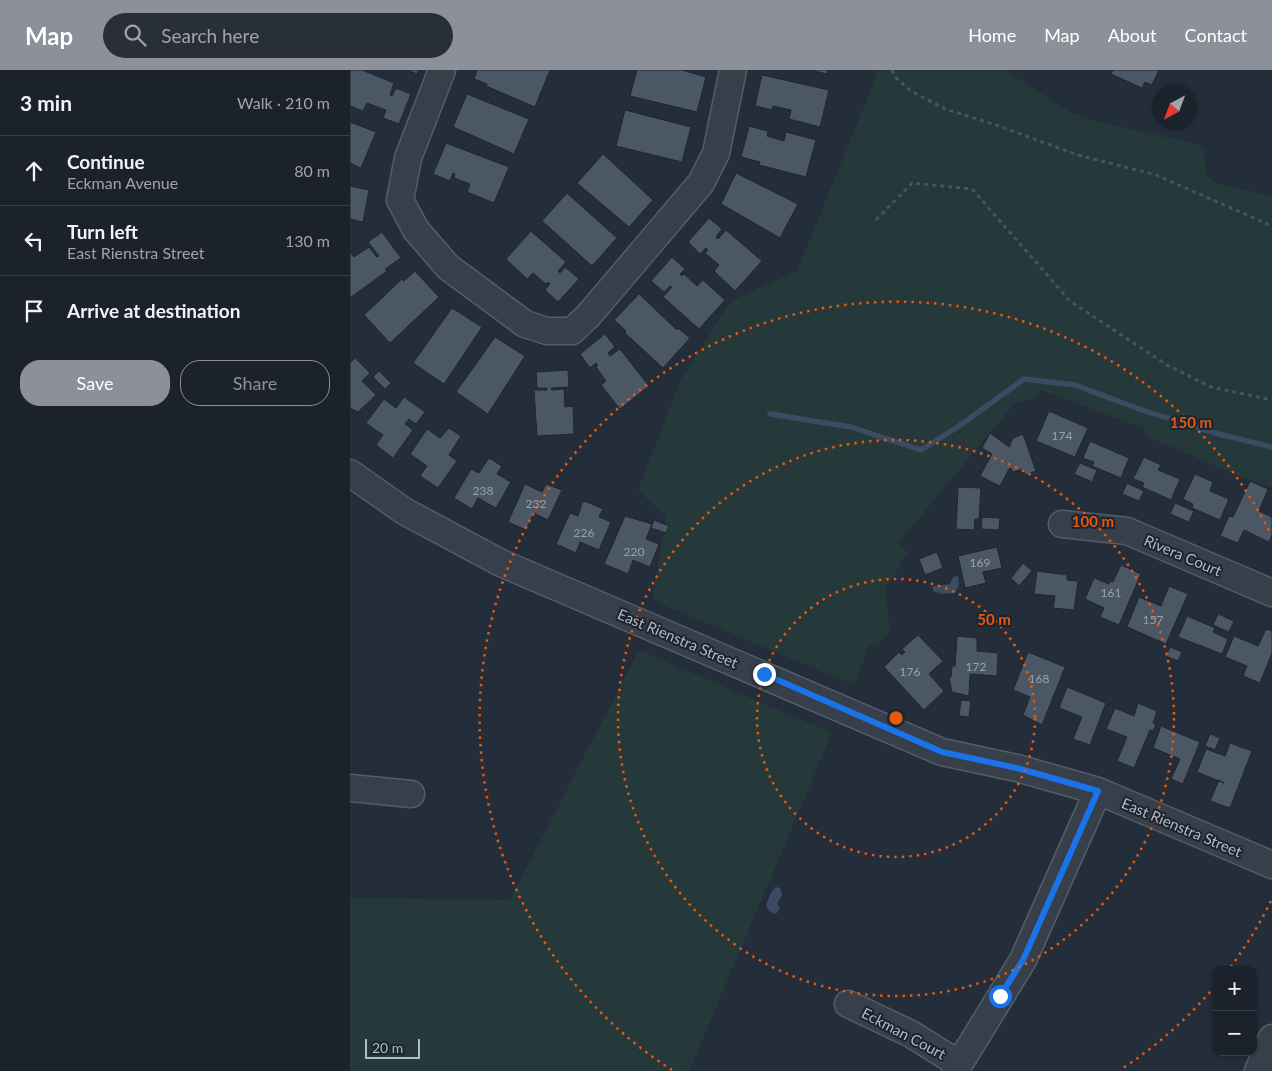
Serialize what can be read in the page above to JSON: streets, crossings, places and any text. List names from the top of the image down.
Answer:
{
  "streets": {
    "street": ["Rivera Court", "East Rienstra Street", "Eckman Court"]
  },
  "house_numbers": [
    "174",
    "238",
    "232",
    "226",
    "220",
    "169",
    "161",
    "157",
    "172",
    "176",
    "168"
  ],
  "scale_bar": "20 m",
  "north": "bottom left",
  "page": {
    "header": "Map",
    "search": "Search here",
    "nav": [
      "Home",
      "Map",
      "About",
      "Contact"
    ],
    "heading": ["3 min", "Walk · 210 m"],
    "list": [
      ["Continue", "Eckman Avenue", "80 m"],
      ["Turn left", "East Rienstra Street", "130 m"],
      "Arrive at destination"
    ],
    "buttons": ["Save", "Share"],
    "map_buttons": ["+", "−"],
    "scale": "20 m"
  },
  "rings": ["150 m", "100 m", "50 m"]
}
